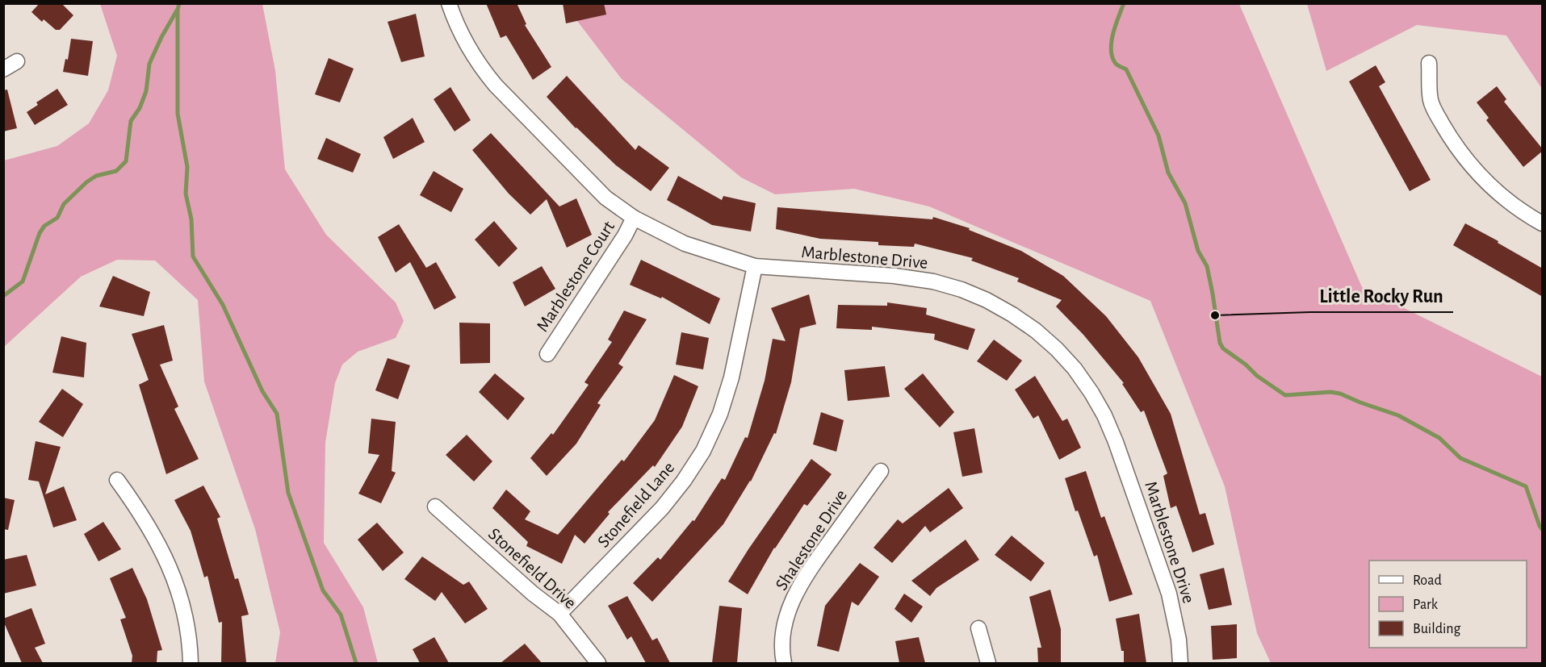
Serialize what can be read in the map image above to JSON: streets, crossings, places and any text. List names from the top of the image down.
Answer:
{
  "streets": {
    "street": [
      "Marblestone Drive",
      "Marblestone Court",
      "Stonefield Lane",
      "Shalestone Drive",
      "Stonefield Drive"
    ]
  },
  "crossings": [
    ["Marblestone Drive", "Marblestone Court"],
    ["Marblestone Drive", "Stonefield Lane"],
    ["Stonefield Lane", "Stonefield Drive"]
  ],
  "places": ["Little Rocky Run"],
  "legend": ["Road", "Park", "Building"]
}
